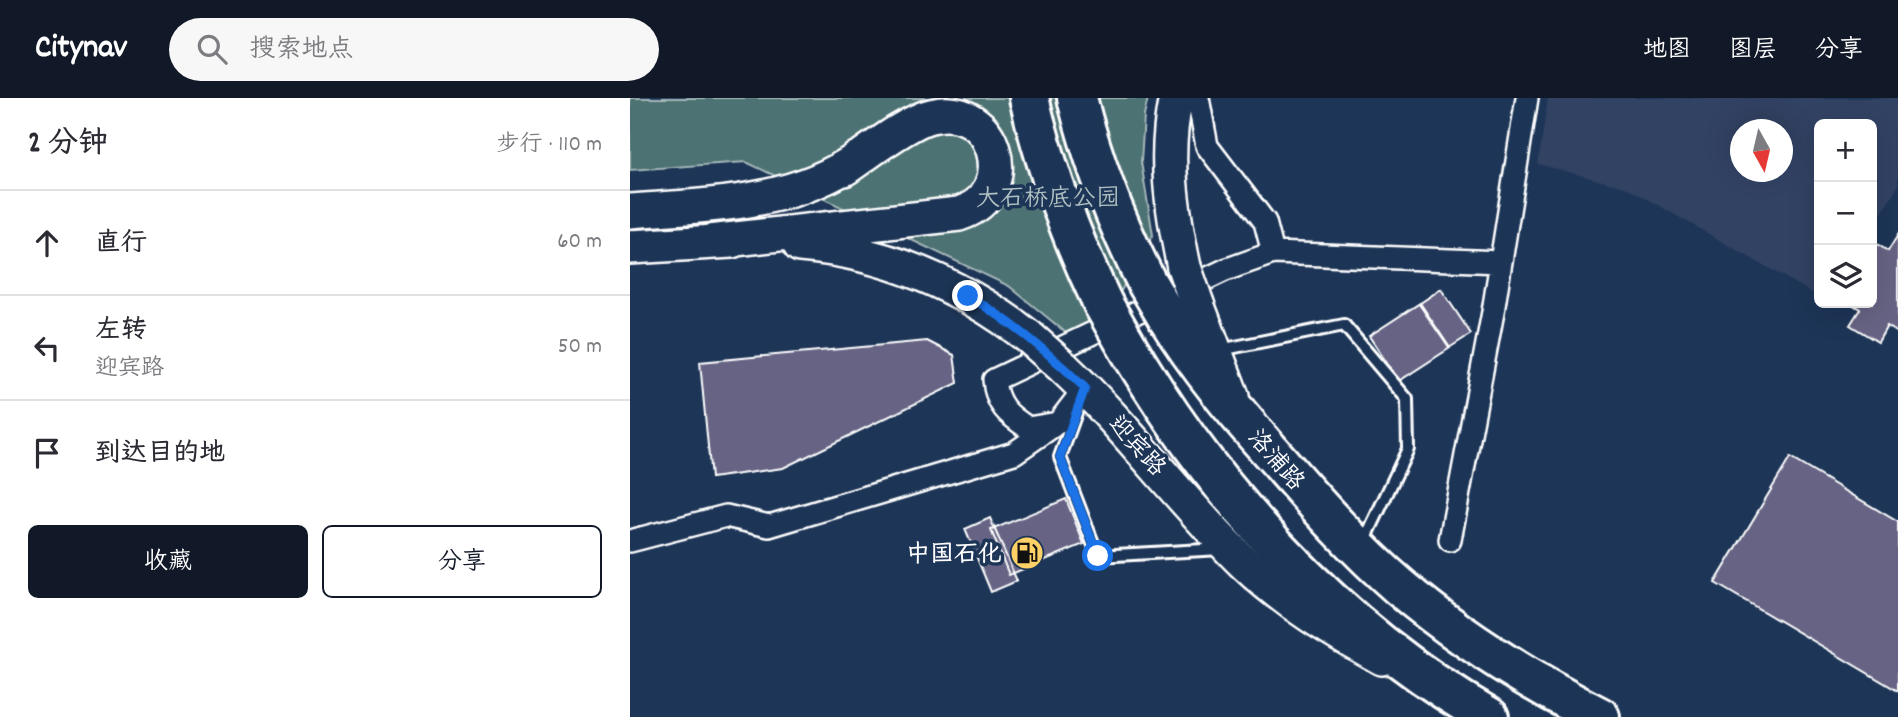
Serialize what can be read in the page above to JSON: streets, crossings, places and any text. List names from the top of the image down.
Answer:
{
  "streets": {
    "highway": ["洛浦路"],
    "main road": ["迎宾路"]
  },
  "parks": ["大石桥底公园"],
  "places": {
    "fuel station": ["中国石化"]
  },
  "north": "bottom",
  "page": {
    "header": "Citynav",
    "search": "搜索地点",
    "nav": ["地图", "图层", "分享"],
    "heading": ["2 分钟", "步行 · 110 m"],
    "map_buttons": ["+", "−"],
    "list": [
      ["直行", "60 m"],
      ["左转", "迎宾路", "50 m"],
      "到达目的地"
    ],
    "buttons": ["收藏", "分享"]
  }
}
